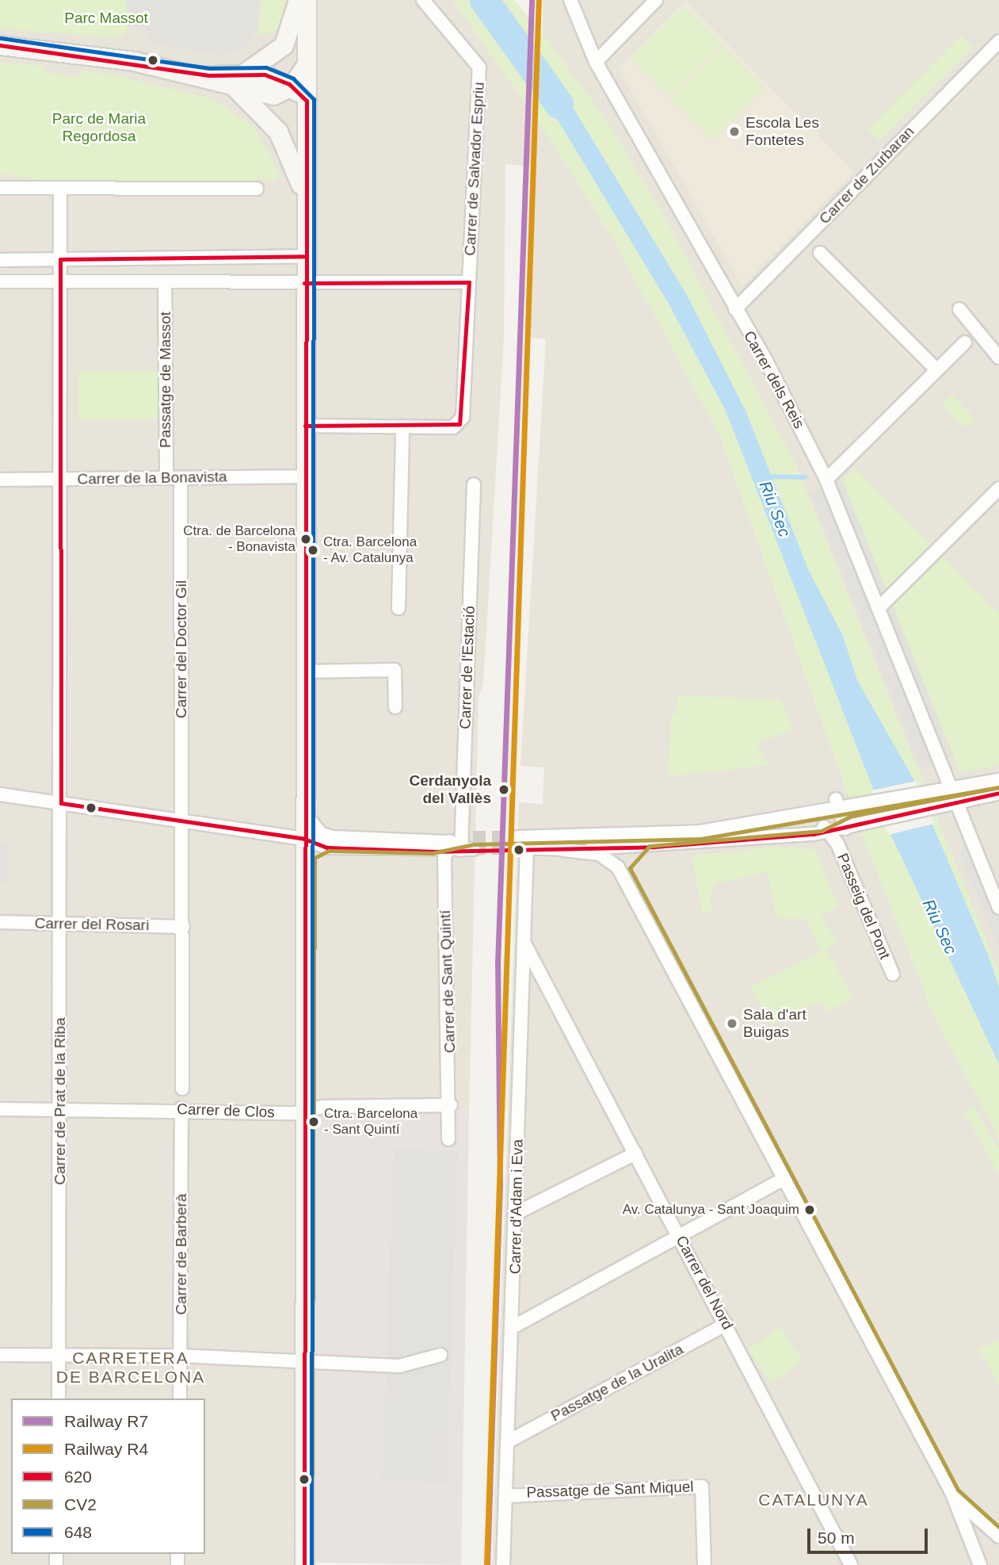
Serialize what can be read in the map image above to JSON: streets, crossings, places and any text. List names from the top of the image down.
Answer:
{
  "streets": {
    "street": [
      "Carrer de Salvador Espriu",
      "Carrer de Zurbaran",
      "Passatge de Massot",
      "Carrer dels Reis",
      "Carrer de la Bonavista",
      "Carrer del Doctor Gil",
      "Carrer de l'Estació",
      "Passeig del Pont",
      "Carrer del Rosari",
      "Carrer de Sant Quintí",
      "Carrer de Prat de la Riba",
      "Carrer de Clos",
      "Carrer d'Adam i Eva",
      "Carrer de Barberà",
      "Carrer del Nord",
      "Passatge de la Uralita",
      "Passatge de Sant Miquel"
    ]
  },
  "crossings": [
    ["Carrer de Zurbaran", "Carrer dels Reis"],
    ["Passatge de Massot", "Carrer de la Bonavista"],
    ["Carrer de la Bonavista", "Carrer del Doctor Gil"],
    ["Carrer de la Bonavista", "Carrer de Prat de la Riba"],
    ["Carrer de l'Estació", "Carrer de Sant Quintí"],
    ["Carrer del Rosari", "Carrer de Prat de la Riba"],
    ["Carrer de Sant Quintí", "Carrer de Clos"],
    ["Carrer de Prat de la Riba", "Carrer de Clos"],
    ["Carrer de Clos", "Carrer de Barberà"],
    ["Carrer d'Adam i Eva", "Carrer del Nord"],
    ["Carrer d'Adam i Eva", "Passatge de la Uralita"],
    ["Carrer d'Adam i Eva", "Passatge de Sant Miquel"],
    ["Carrer del Nord", "Passatge de la Uralita"]
  ],
  "districts": ["CARRETERA DE BARCELONA", "CATALUNYA"],
  "water": ["Riu Sec"],
  "parks": ["Parc Massot", "Parc de Maria Regordosa"],
  "places": [
    "Escola Les Fontetes",
    "Ctra. de Barcelona - Bonavista",
    "Ctra. Barcelona - Av. Catalunya",
    "Cerdanyola del Vallès",
    "Sala d'art Buigas",
    "Ctra. Barcelona - Sant Quintí",
    "Av. Catalunya - Sant Joaquim"
  ],
  "lines": [
    "rail line R7",
    "rail line R4",
    "transit line 648",
    "transit line 620",
    "transit line CV2"
  ],
  "legend": [
    "Railway R7",
    "Railway R4",
    "620",
    "CV2",
    "648"
  ],
  "scale_bar": "50 m"
}
